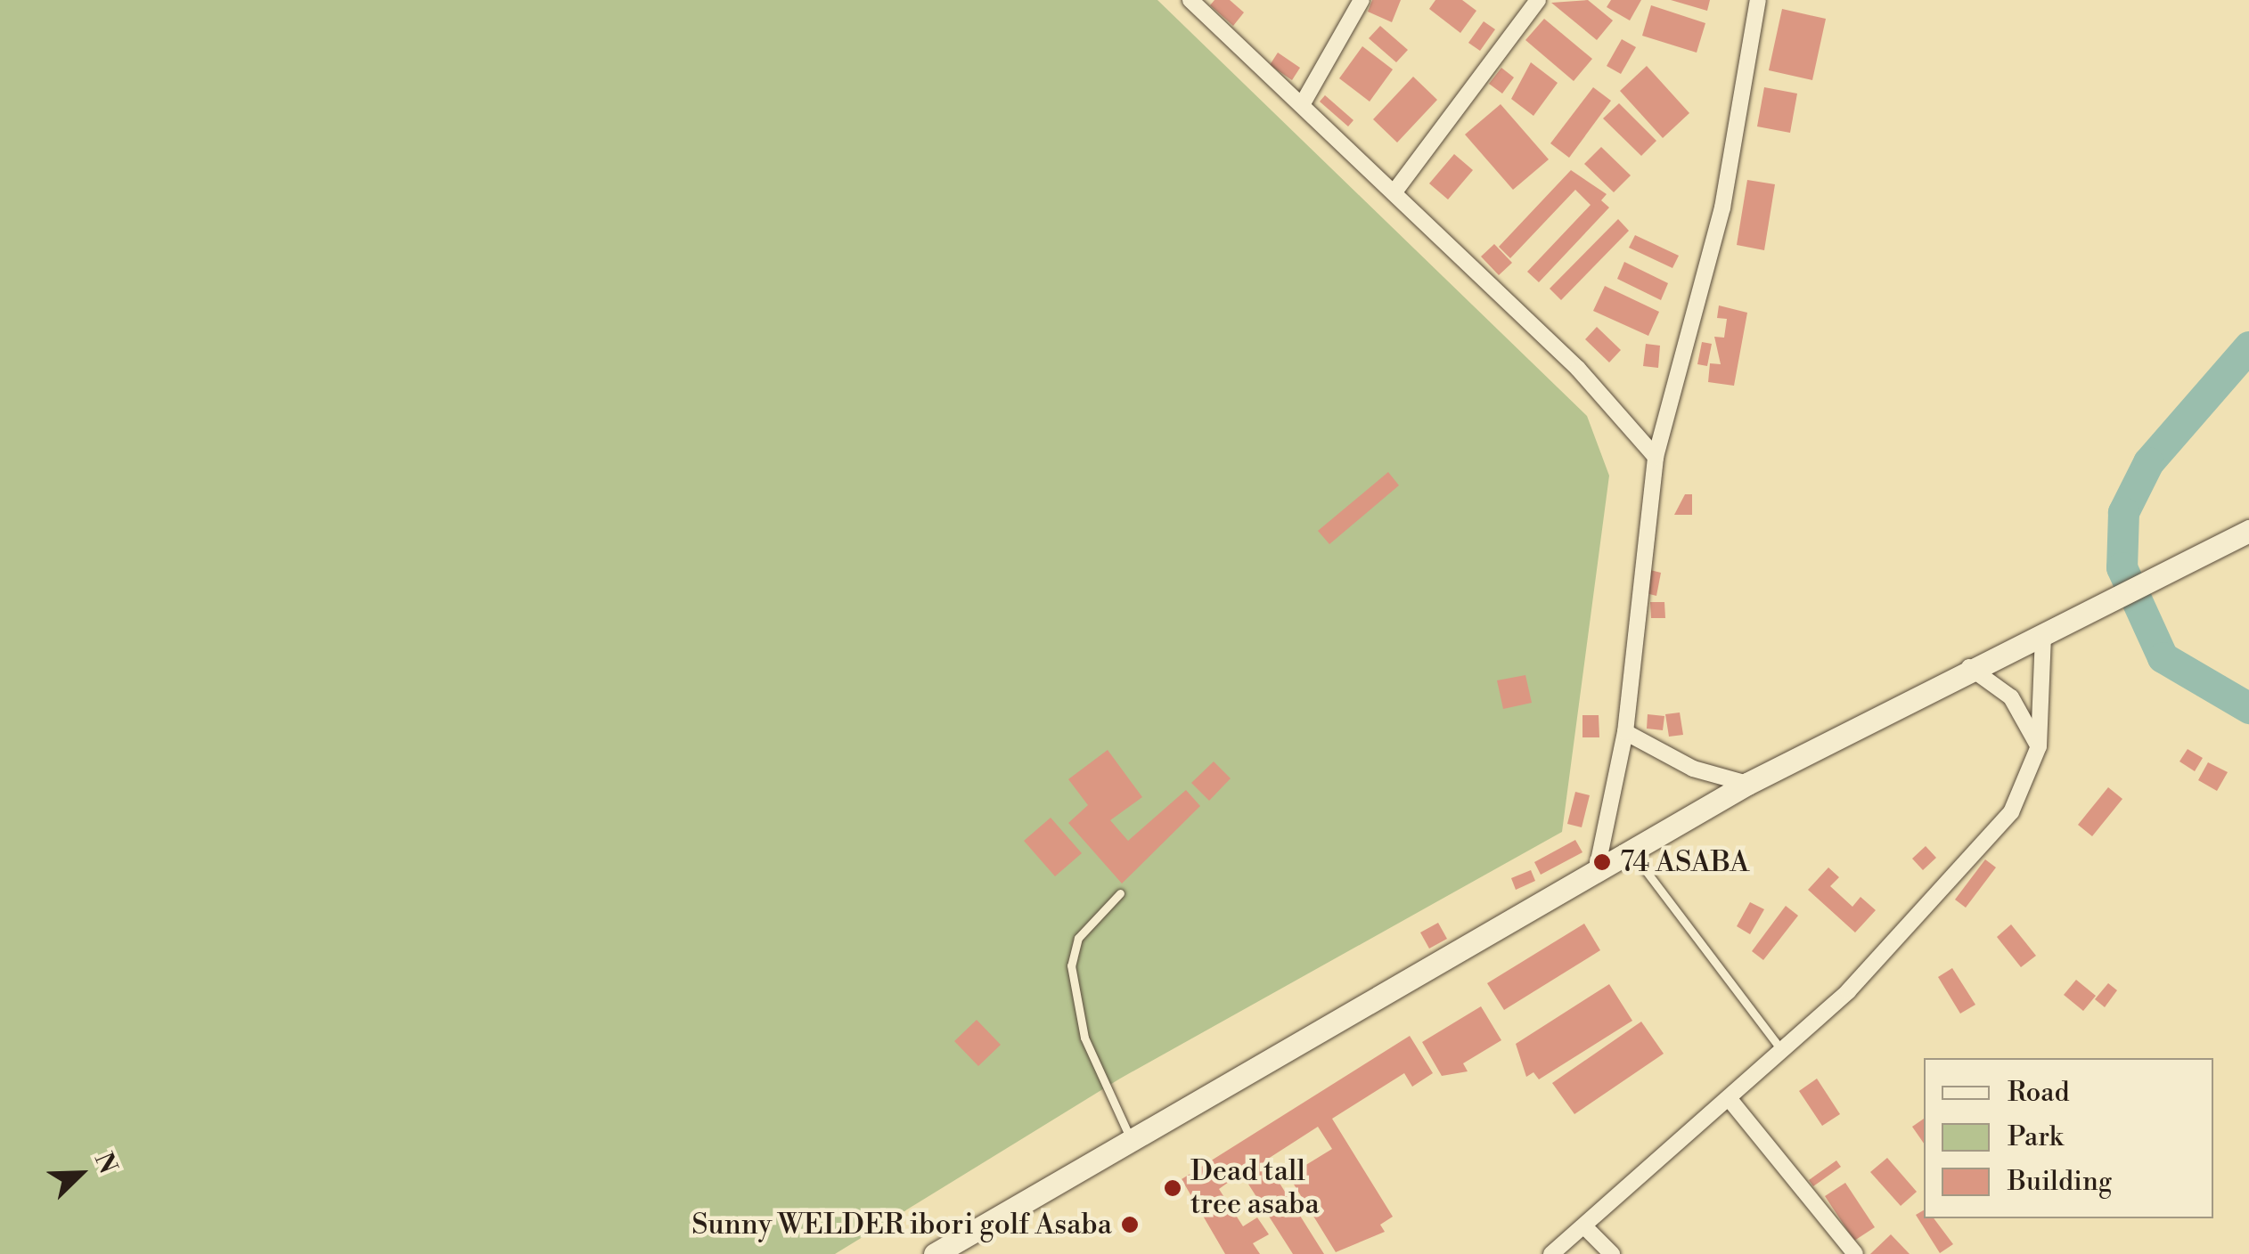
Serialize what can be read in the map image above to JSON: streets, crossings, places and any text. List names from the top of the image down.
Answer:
{
  "places": ["74 ASABA", "Dead tall tree asaba", "Sunny WELDER ibori golf Asaba"],
  "legend": ["Road", "Park", "Building"],
  "north": "top right"
}
